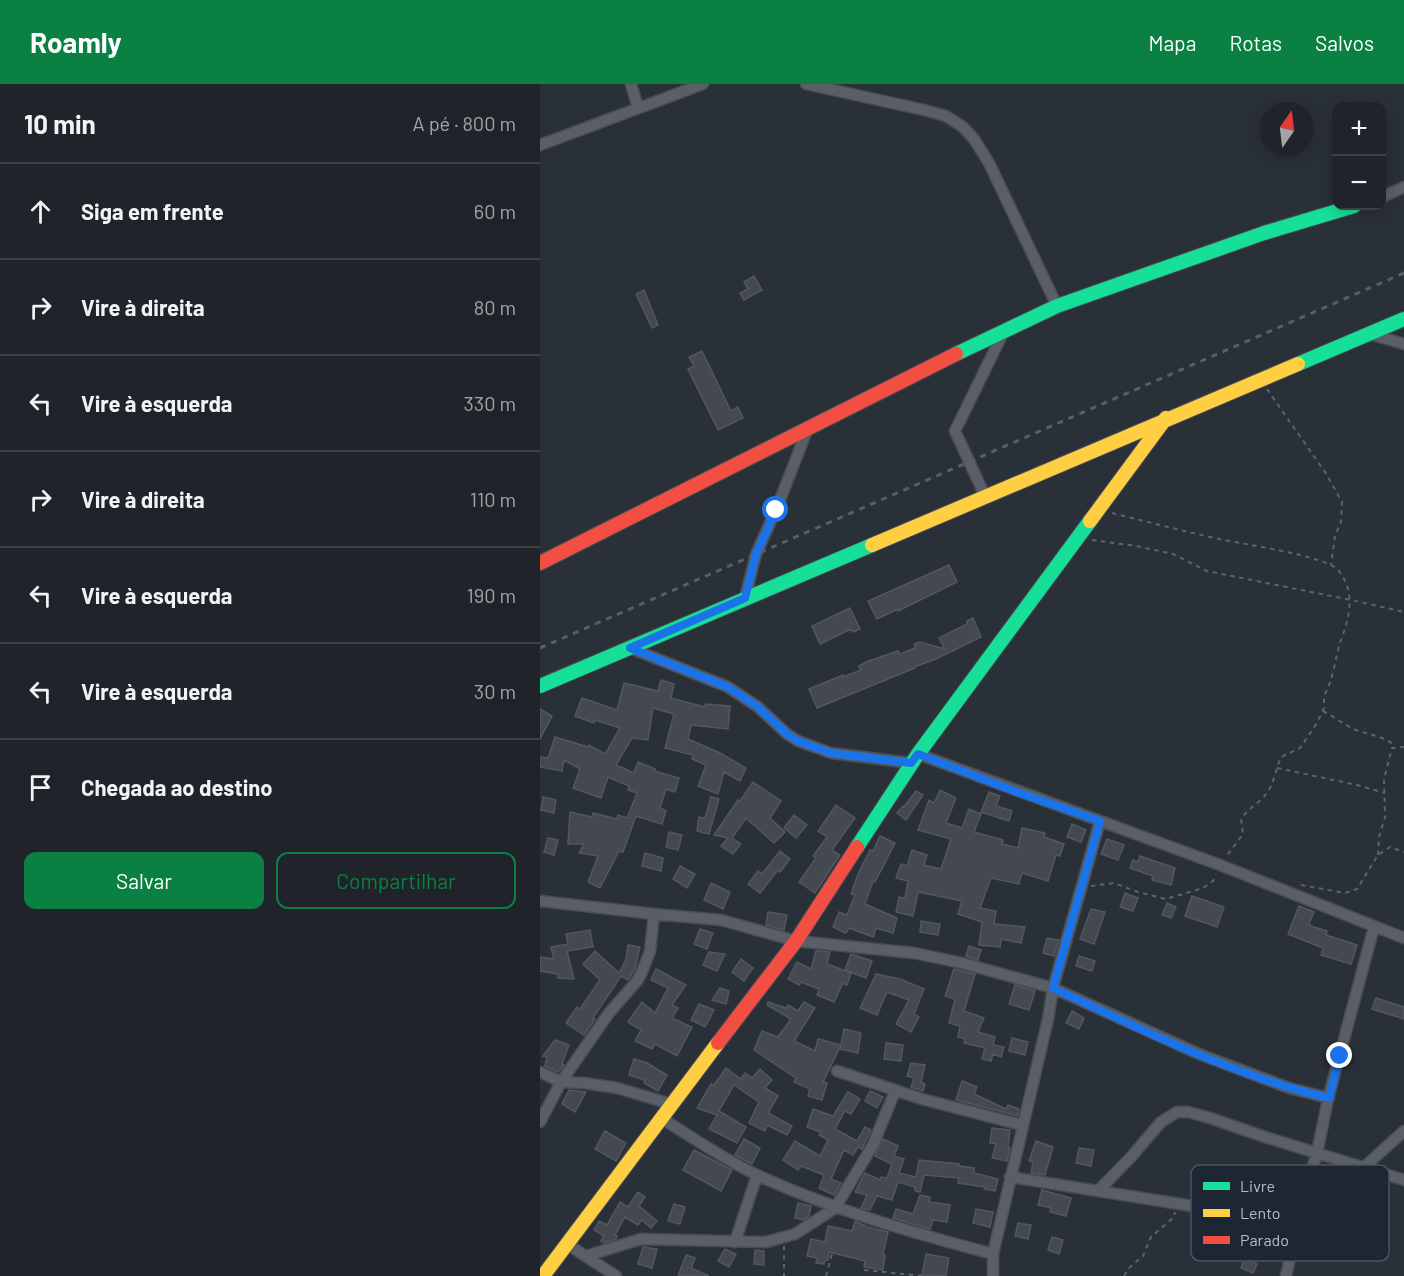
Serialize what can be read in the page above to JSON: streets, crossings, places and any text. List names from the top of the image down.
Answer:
{
  "legend": ["Livre", "Lento", "Parado"],
  "north": "top",
  "page": {
    "header": "Roamly",
    "nav": ["Mapa", "Rotas", "Salvos"],
    "heading": ["10 min", "A pé · 800 m"],
    "map_buttons": ["+", "−"],
    "list": [
      ["Siga em frente", "60 m"],
      ["Vire à direita", "80 m"],
      ["Vire à esquerda", "330 m"],
      ["Vire à direita", "110 m"],
      ["Vire à esquerda", "190 m"],
      ["Vire à esquerda", "30 m"],
      "Chegada ao destino"
    ],
    "buttons": ["Salvar", "Compartilhar"]
  }
}
